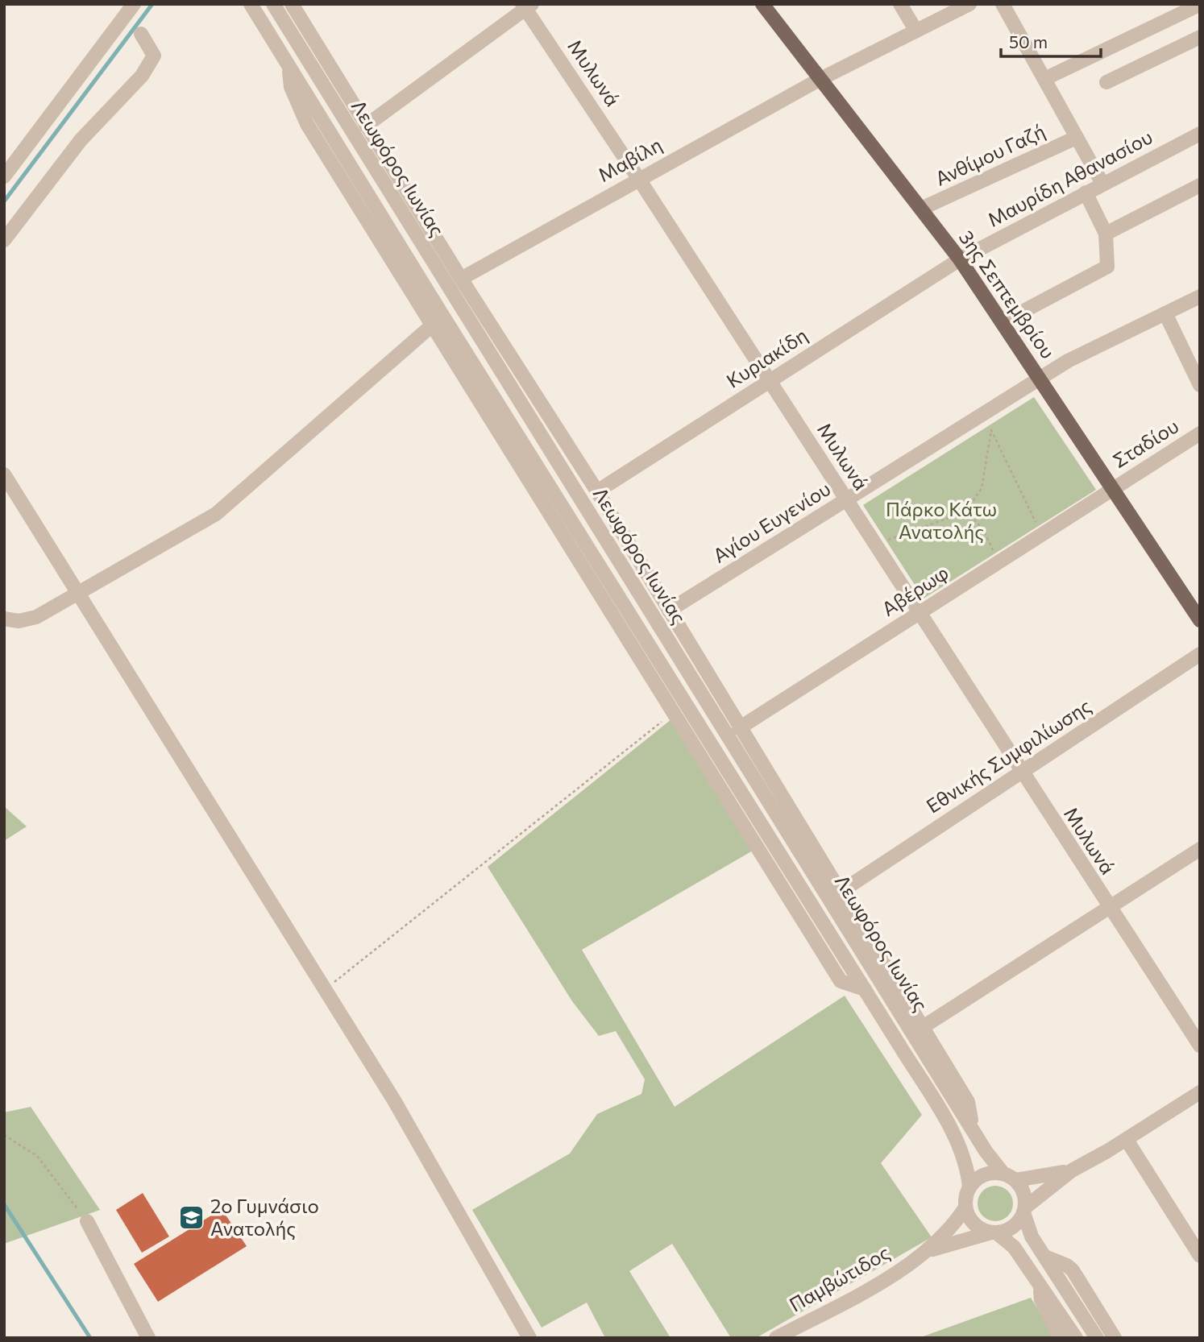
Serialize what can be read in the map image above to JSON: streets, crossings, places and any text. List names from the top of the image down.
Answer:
{
  "streets": {
    "main road": ["3ης Σεπτεμβρίου"],
    "street": [
      "Μυλωνά",
      "Ανθίμου Γαζή",
      "Μαβίλη",
      "Λεωφόρος Ιωνίας",
      "Μαυρίδη Αθανασίου",
      "Κυριακίδη",
      "Σταδίου",
      "Αγίου Ευγενίου",
      "Αβέρωφ",
      "Εθνικής Συμφιλίωσης",
      "Παμβώτιδος"
    ]
  },
  "crossings": [
    ["Μυλωνά", "Μαβίλη"],
    ["Μυλωνά", "Κυριακίδη"],
    ["Μυλωνά", "Αγίου Ευγενίου"],
    ["Μυλωνά", "Αβέρωφ"],
    ["Μυλωνά", "Εθνικής Συμφιλίωσης"],
    ["Ανθίμου Γαζή", "3ης Σεπτεμβρίου"],
    ["Μαβίλη", "Λεωφόρος Ιωνίας"],
    ["Μαβίλη", "3ης Σεπτεμβρίου"],
    ["Λεωφόρος Ιωνίας", "Κυριακίδη"],
    ["Λεωφόρος Ιωνίας", "Αγίου Ευγενίου"],
    ["Λεωφόρος Ιωνίας", "Αβέρωφ"],
    ["Λεωφόρος Ιωνίας", "Εθνικής Συμφιλίωσης"],
    ["Λεωφόρος Ιωνίας", "Παμβώτιδος"],
    ["Μαυρίδη Αθανασίου", "3ης Σεπτεμβρίου"],
    ["Μαυρίδη Αθανασίου", "Κυριακίδη"],
    ["3ης Σεπτεμβρίου", "Κυριακίδη"],
    ["3ης Σεπτεμβρίου", "Σταδίου"],
    ["3ης Σεπτεμβρίου", "Αγίου Ευγενίου"],
    ["3ης Σεπτεμβρίου", "Αβέρωφ"],
    ["Σταδίου", "Αβέρωφ"]
  ],
  "parks": ["Πάρκο Κάτω Ανατολής"],
  "places": {
    "school or university": ["2ο Γυμνάσιο Ανατολής"]
  },
  "scale_bar": "50 m"
}
